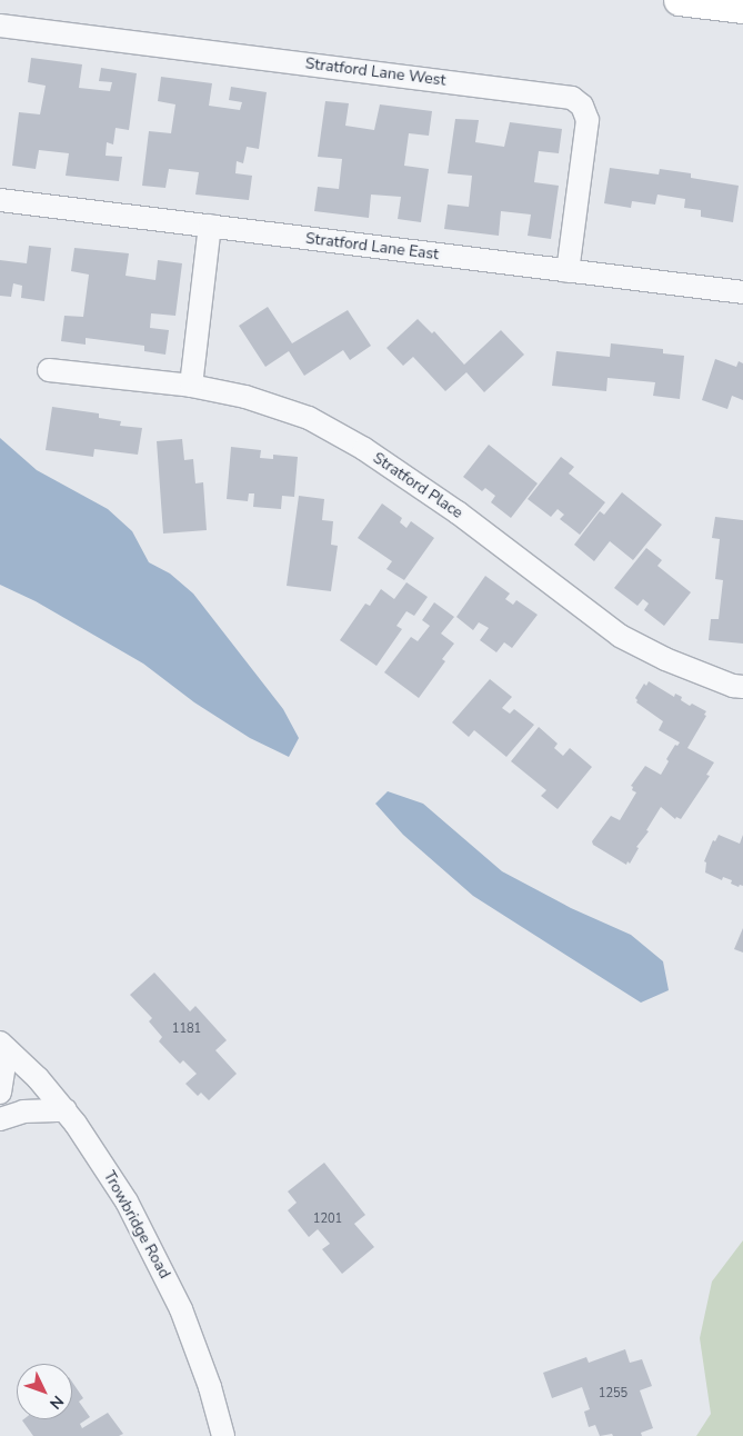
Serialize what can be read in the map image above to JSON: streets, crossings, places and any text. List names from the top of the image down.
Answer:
{
  "streets": {
    "street": [
      "Stratford Lane West",
      "Stratford Lane East",
      "Stratford Place",
      "Trowbridge Road"
    ]
  },
  "crossings": [
    ["Stratford Lane West", "Stratford Lane East"]
  ],
  "house_numbers": ["1181", "1201", "1255"],
  "north": "bottom right"
}
